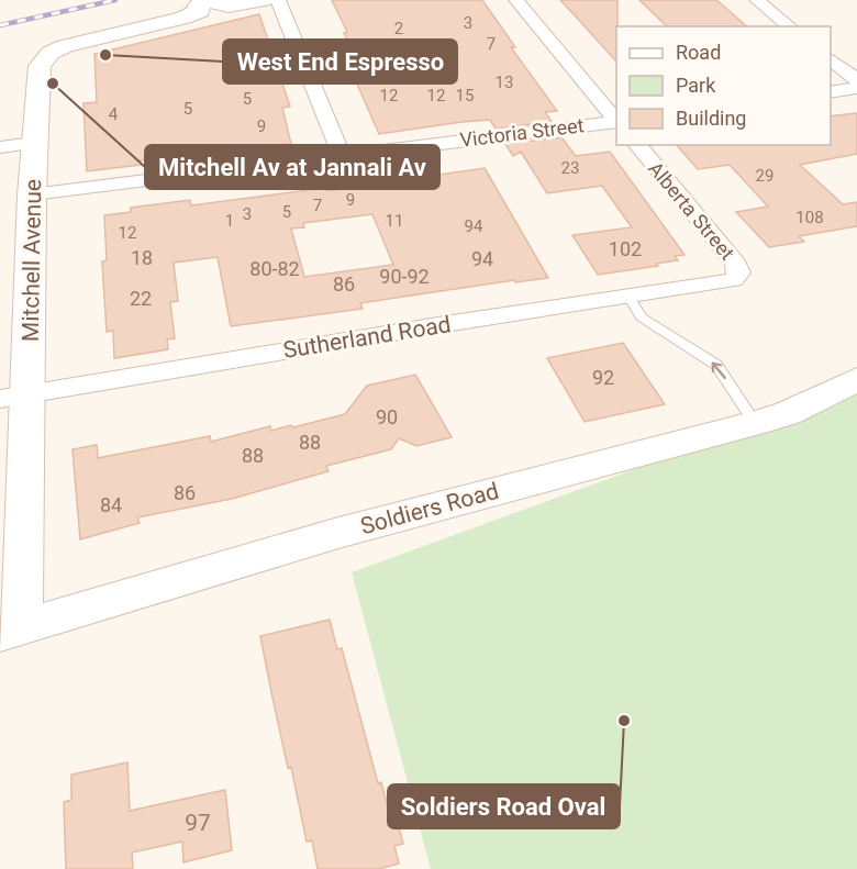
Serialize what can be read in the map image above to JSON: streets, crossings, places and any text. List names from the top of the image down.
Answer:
{
  "streets": {
    "street": [
      "Victoria Street",
      "Alberta Street",
      "Mitchell Avenue",
      "Sutherland Road",
      "Soldiers Road"
    ]
  },
  "crossings": [
    ["Victoria Street", "Mitchell Avenue"],
    ["Alberta Street", "Sutherland Road"],
    ["Mitchell Avenue", "Sutherland Road"],
    ["Mitchell Avenue", "Soldiers Road"]
  ],
  "places": ["West End Espresso", "Mitchell Av at Jannali Av", "Soldiers Road Oval"],
  "house_numbers": [
    "3",
    "2",
    "7",
    "13",
    "12",
    "12",
    "15",
    "5",
    "5",
    "4",
    "9",
    "23",
    "29",
    "9",
    "7",
    "5",
    "3",
    "108",
    "1",
    "11",
    "94",
    "12",
    "102",
    "18",
    "94",
    "80-82",
    "90-92",
    "86",
    "22",
    "92",
    "90",
    "88",
    "88",
    "86",
    "84",
    "97"
  ],
  "legend": ["Road", "Park", "Building"]
}
